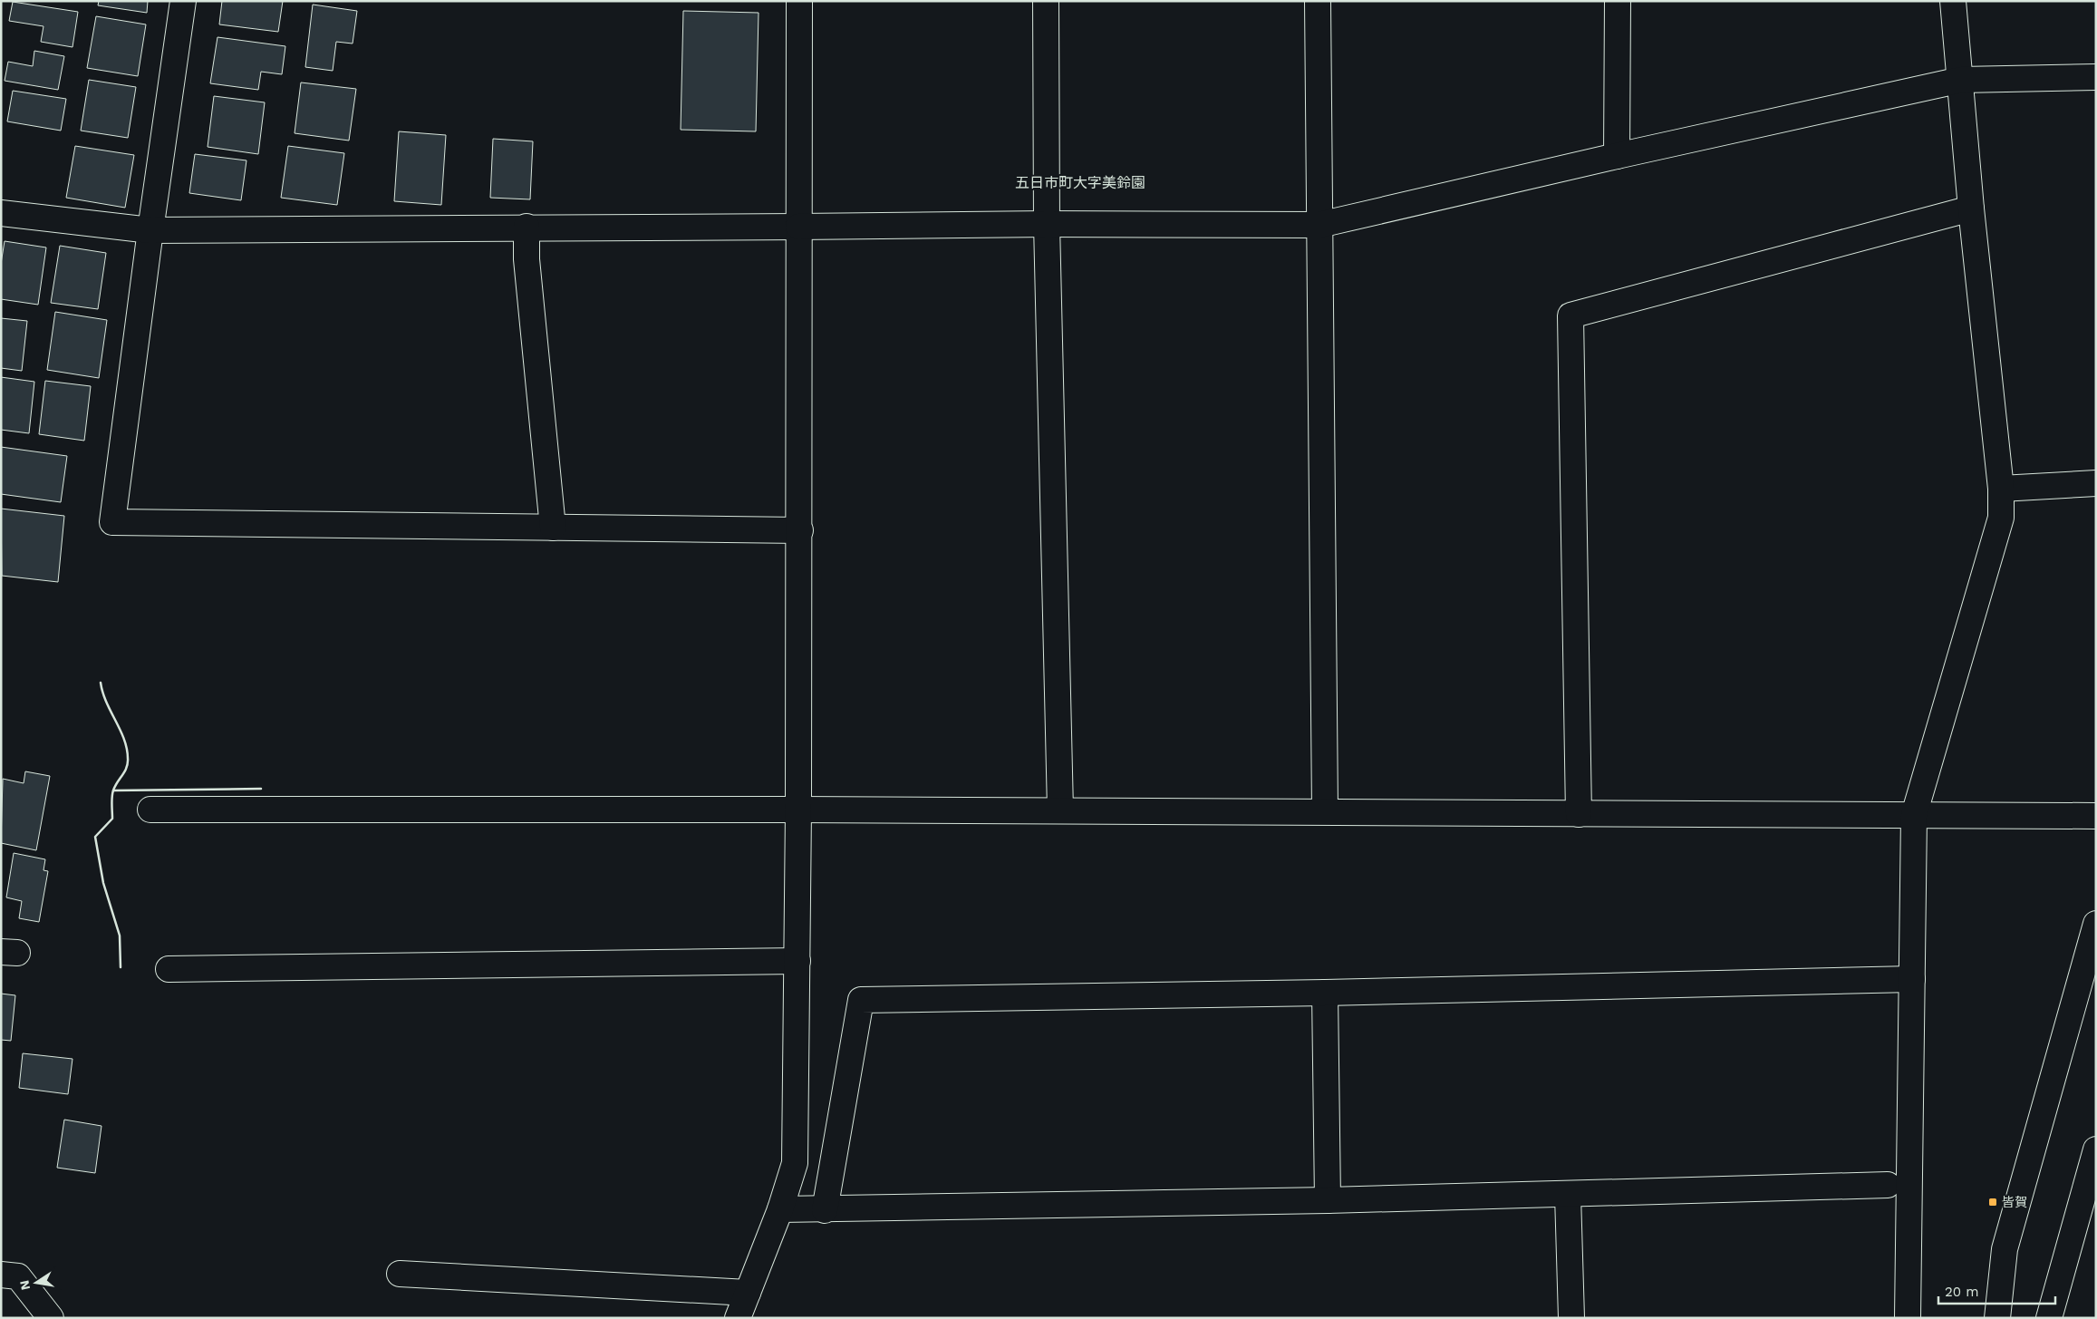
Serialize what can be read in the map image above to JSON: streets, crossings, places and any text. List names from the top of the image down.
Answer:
{
  "districts": ["五日市町大字美鈴園"],
  "places": {
    "transit": ["皆賀"]
  },
  "scale_bar": "20 m",
  "north": "left"
}
